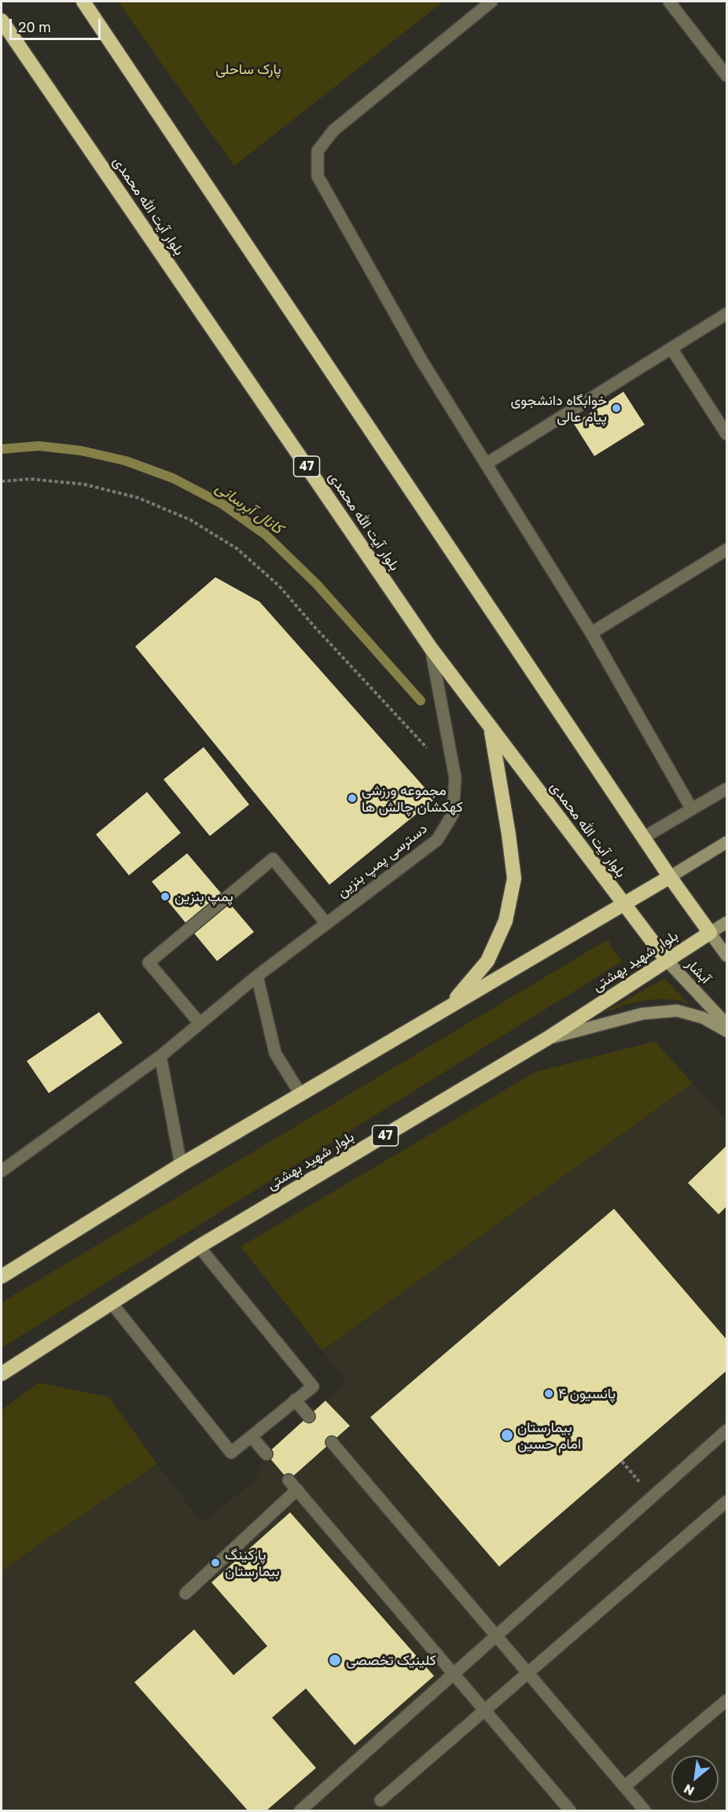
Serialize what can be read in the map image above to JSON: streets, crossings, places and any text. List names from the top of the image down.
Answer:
{
  "streets": {
    "highway": ["بلوار آیت الله محمدی", "47", "بلوار شهید بهشتی"],
    "street": ["دسترسی پمپ بنزین", "آبشار"]
  },
  "crossings": [
    ["بلوار آیت الله محمدی", "دسترسی پمپ بنزین"],
    ["بلوار آیت الله محمدی", "بلوار شهید بهشتی"],
    ["بلوار آیت الله محمدی", "آبشار"],
    ["بلوار شهید بهشتی", "آبشار"]
  ],
  "water": ["کانال آبرسانی"],
  "parks": ["پارک ساحلی"],
  "places": [
    "خوابگاه دانشجوی پیام عالی",
    "مجموعه ورزشی کهکشان چالش ها",
    "پمپ بنزین",
    "پانسیون ۴",
    "بیمارستان امام حسین",
    "پارکینگ بیمارستان",
    "کلینیک تخصصی"
  ],
  "scale_bar": "20 m",
  "north": "bottom left"
}
